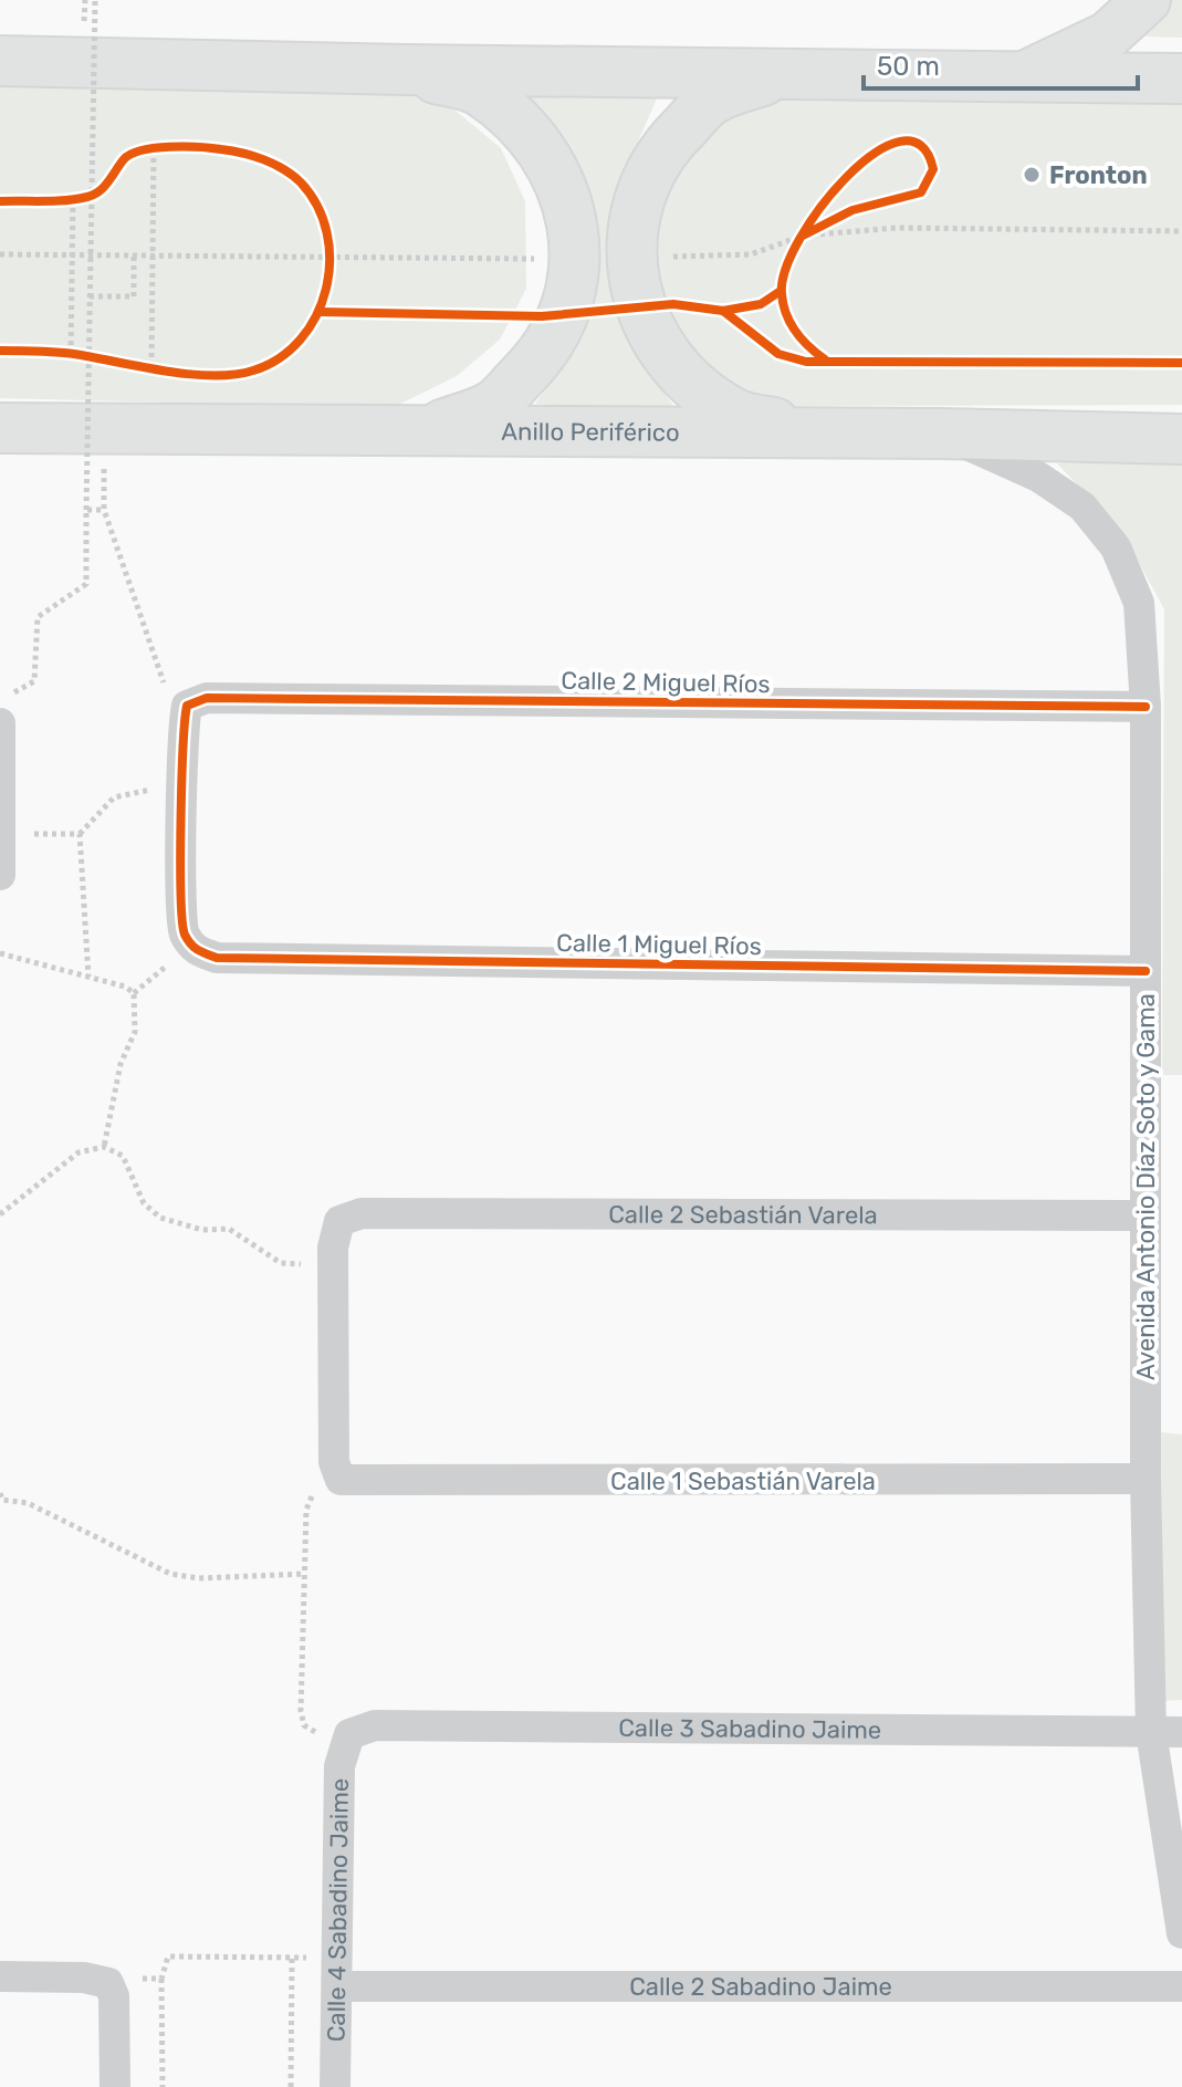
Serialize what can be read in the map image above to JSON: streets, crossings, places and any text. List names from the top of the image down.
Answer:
{
  "streets": {
    "main road": ["Anillo Periférico"],
    "street": [
      "Calle 2 Miguel Ríos",
      "Calle 1 Miguel Ríos",
      "Avenida Antonio Díaz Soto y Gama",
      "Calle 2 Sebastián Varela",
      "Calle 1 Sebastián Varela",
      "Calle 3 Sabadino Jaime",
      "Calle 4 Sabadino Jaime",
      "Calle 2 Sabadino Jaime"
    ]
  },
  "crossings": [
    ["Anillo Periférico", "Avenida Antonio Díaz Soto y Gama"],
    ["Calle 2 Miguel Ríos", "Avenida Antonio Díaz Soto y Gama"],
    ["Calle 1 Miguel Ríos", "Avenida Antonio Díaz Soto y Gama"],
    ["Avenida Antonio Díaz Soto y Gama", "Calle 2 Sebastián Varela"],
    ["Avenida Antonio Díaz Soto y Gama", "Calle 1 Sebastián Varela"],
    ["Avenida Antonio Díaz Soto y Gama", "Calle 3 Sabadino Jaime"],
    ["Calle 3 Sabadino Jaime", "Calle 4 Sabadino Jaime"],
    ["Calle 4 Sabadino Jaime", "Calle 2 Sabadino Jaime"]
  ],
  "places": ["Fronton"],
  "scale_bar": "50 m"
}
